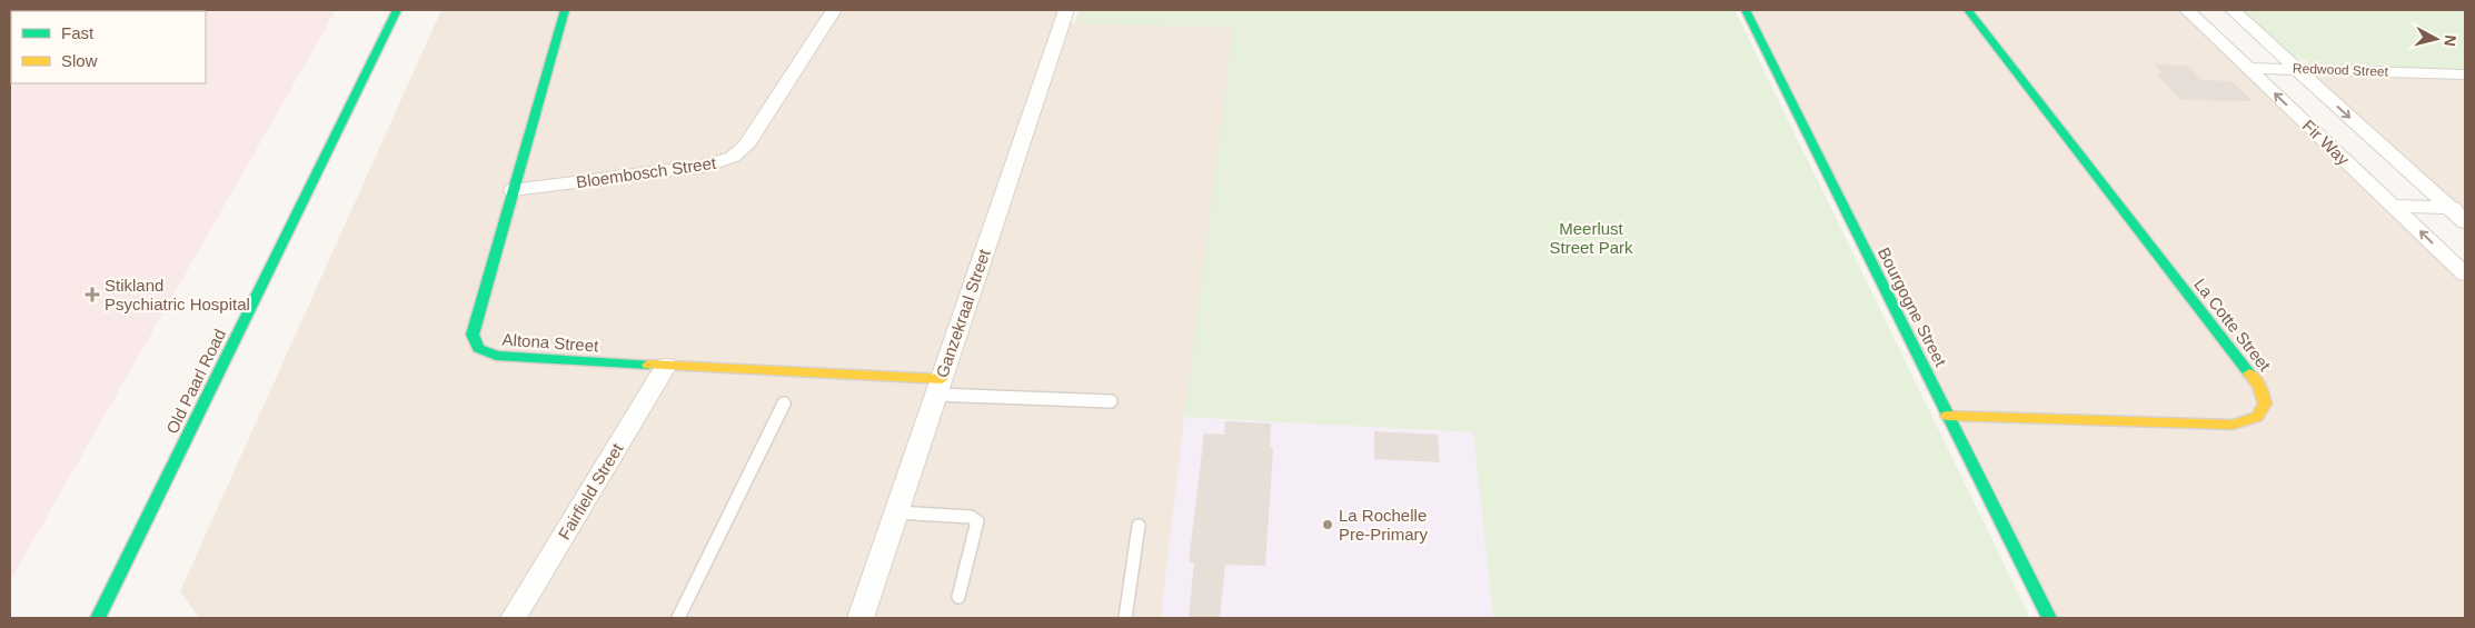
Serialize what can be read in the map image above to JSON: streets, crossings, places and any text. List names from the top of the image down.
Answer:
{
  "streets": {
    "street": [
      "Redwood Street",
      "Fir Way",
      "Bloembosch Street",
      "Bourgogne Street",
      "Ganzekraal Street",
      "La Cotte Street",
      "Altona Street",
      "Old Paarl Road",
      "Fairfield Street"
    ]
  },
  "crossings": [
    ["Redwood Street", "Fir Way"],
    ["Bloembosch Street", "Altona Street"],
    ["Bourgogne Street", "La Cotte Street"],
    ["Ganzekraal Street", "Altona Street"],
    ["Altona Street", "Fairfield Street"]
  ],
  "parks": ["Meerlust Street Park"],
  "places": {
    "health": ["Stikland Psychiatric Hospital"],
    "other": ["La Rochelle Pre-Primary"]
  },
  "legend": ["Fast", "Slow"],
  "north": "right"
}
